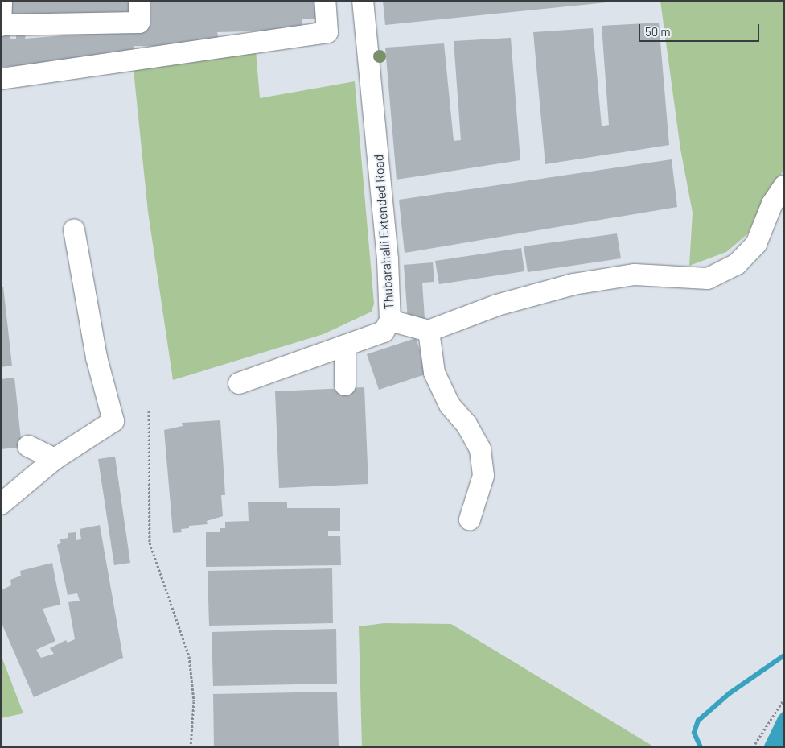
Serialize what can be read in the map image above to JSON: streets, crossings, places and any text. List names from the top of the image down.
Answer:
{
  "streets": {
    "street": ["Thubarahalli Extended Road"]
  },
  "scale_bar": "50 m"
}
